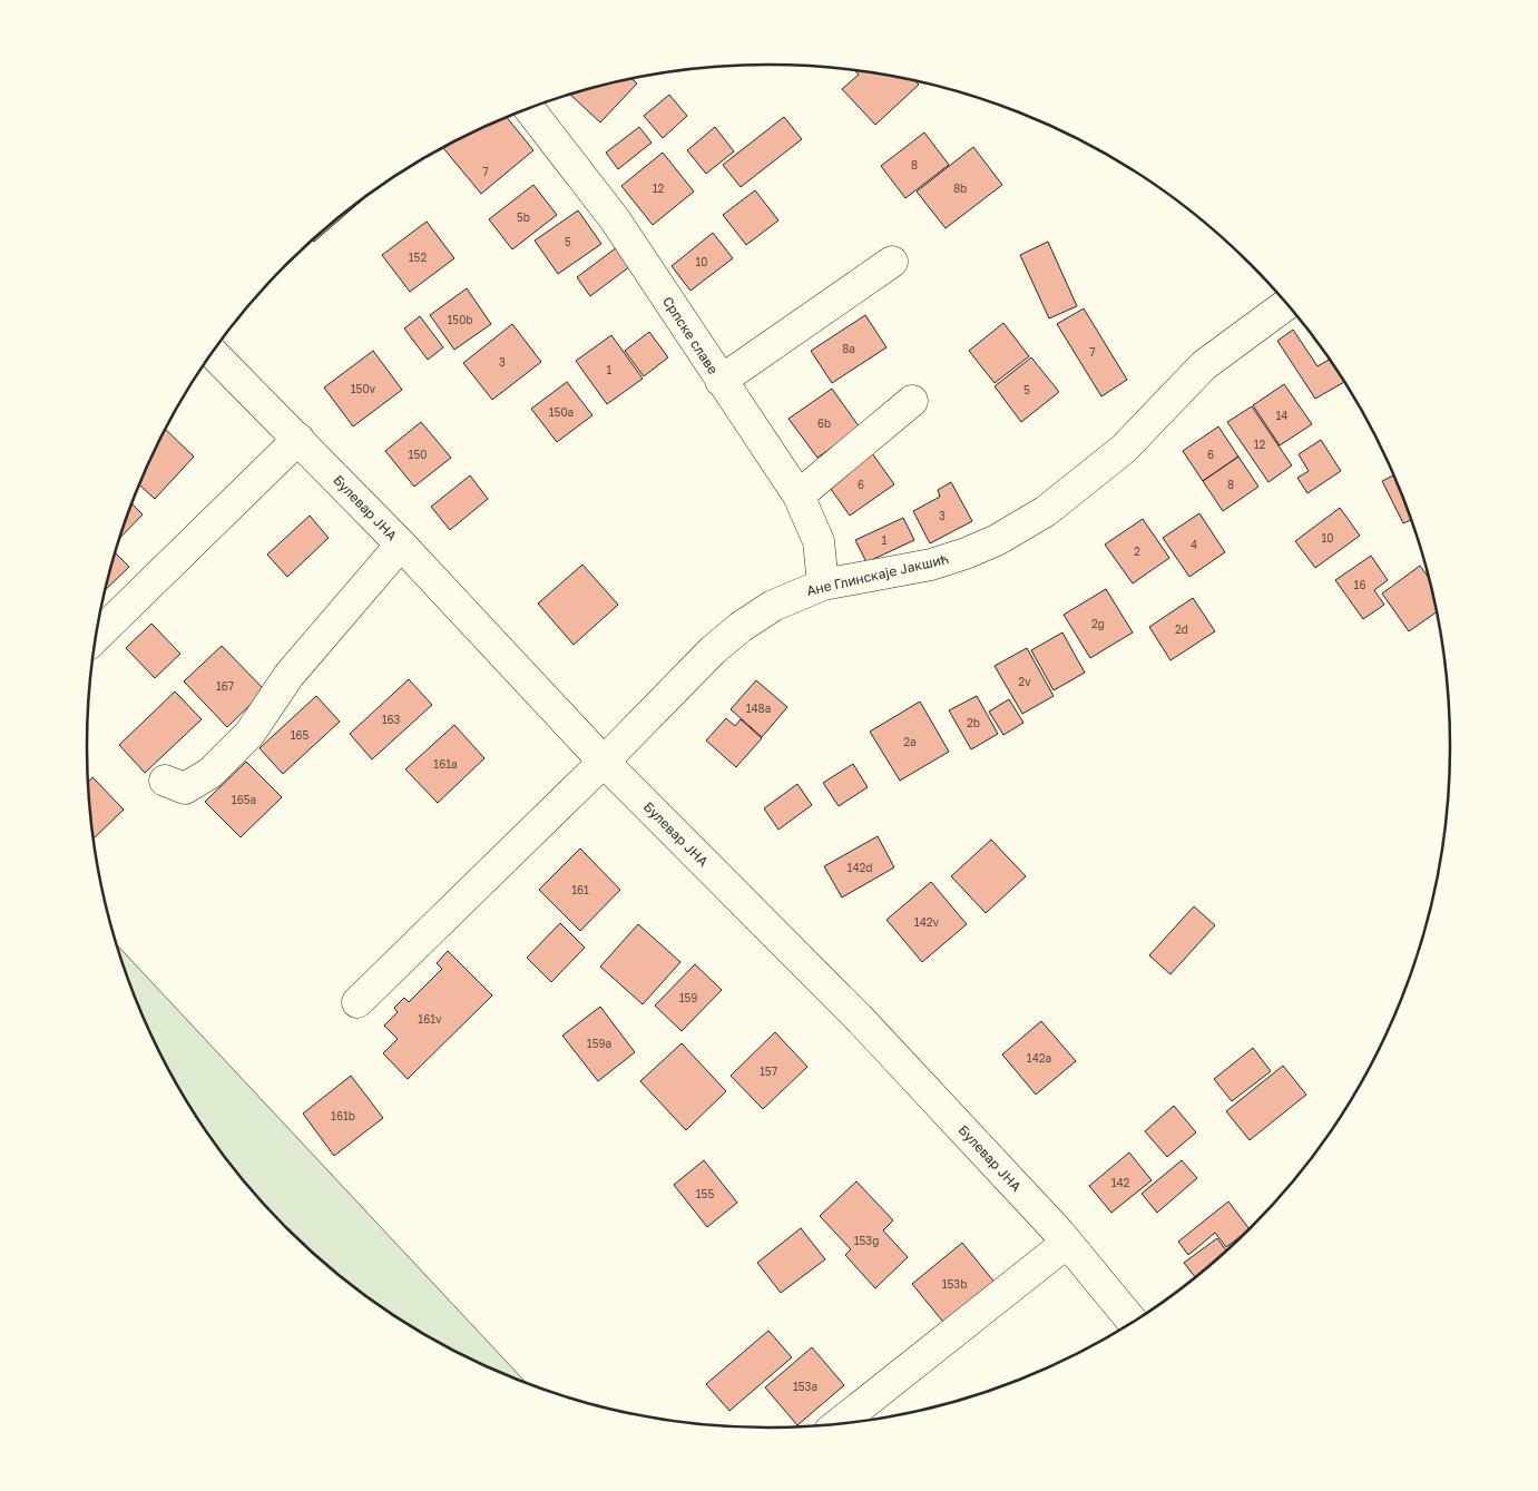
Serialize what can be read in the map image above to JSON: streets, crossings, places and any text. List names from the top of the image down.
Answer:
{
  "streets": {
    "street": ["Српске славе", "Булевар ЈНА", "Ане Глинскаје Јакшић"]
  },
  "crossings": [
    ["Српске славе", "Ане Глинскаје Јакшић"],
    ["Булевар ЈНА", "Ане Глинскаје Јакшић"]
  ],
  "house_numbers": [
    "8",
    "7",
    "12",
    "8b",
    "5b",
    "5",
    "152",
    "10",
    "150b",
    "8a",
    "7",
    "3",
    "1",
    "150v",
    "5",
    "150a",
    "14",
    "6b",
    "12",
    "150",
    "6",
    "6",
    "8",
    "3",
    "10",
    "1",
    "4",
    "2",
    "16",
    "2g",
    "2d",
    "2v",
    "167",
    "148a",
    "163",
    "2b",
    "165",
    "2a",
    "161a",
    "165a",
    "142d",
    "161",
    "142v",
    "159",
    "161v",
    "159a",
    "142a",
    "157",
    "161b",
    "142",
    "155",
    "153g",
    "153b",
    "153a"
  ]
}
